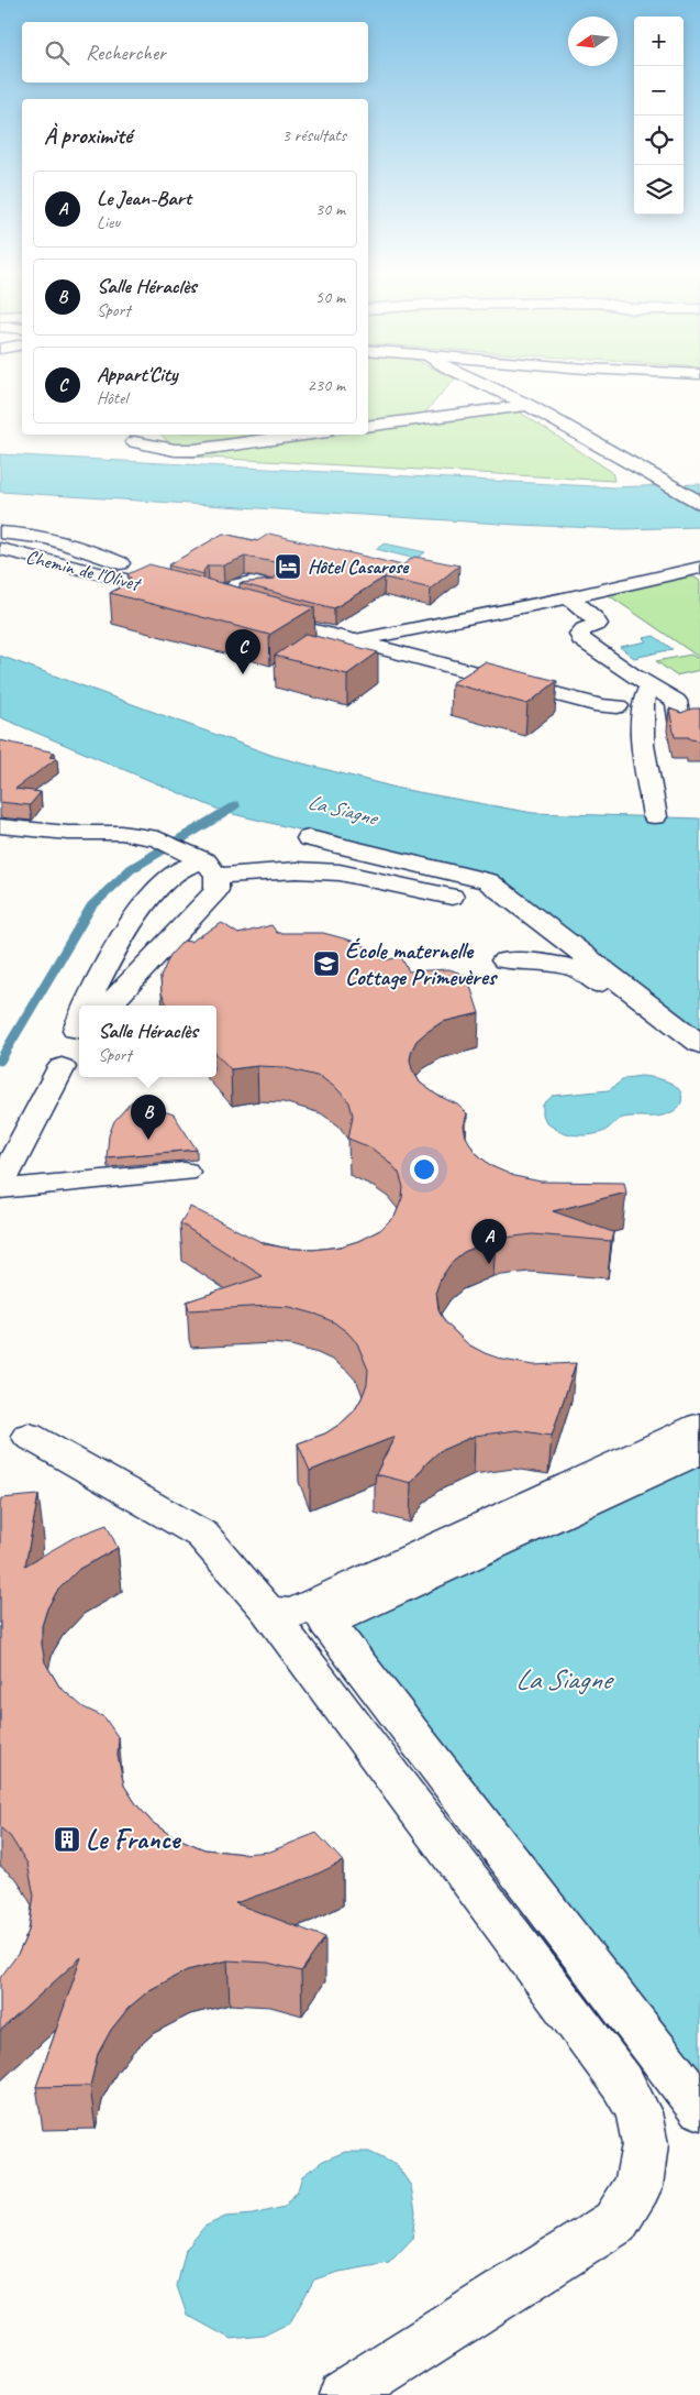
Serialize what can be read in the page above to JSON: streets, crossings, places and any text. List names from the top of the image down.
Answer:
{
  "streets": {
    "street": ["Chemin de l'Olivet"]
  },
  "water": ["La Siagne"],
  "places": {
    "hotel": ["Hôtel Casarose"],
    "school or university": ["École maternelle Cottage Primevères"],
    "building": ["Le France"]
  },
  "north": "left",
  "page": {
    "map_buttons": ["+", "−"],
    "search": "Rechercher",
    "heading": ["À proximité", "3 résultats"],
    "list": [
      {
        "mark": "A",
        "name": "Le Jean-Bart",
        "note": "Lieu",
        "value": "30 m"
      },
      {
        "mark": "B",
        "name": "Salle Héraclès",
        "note": "Sport",
        "value": "50 m"
      },
      {
        "mark": "C",
        "name": "Appart'City",
        "note": "Hôtel",
        "value": "230 m"
      }
    ],
    "pins": ["C", "B", "A"],
    "popup": ["Salle Héraclès", "Sport"]
  }
}
